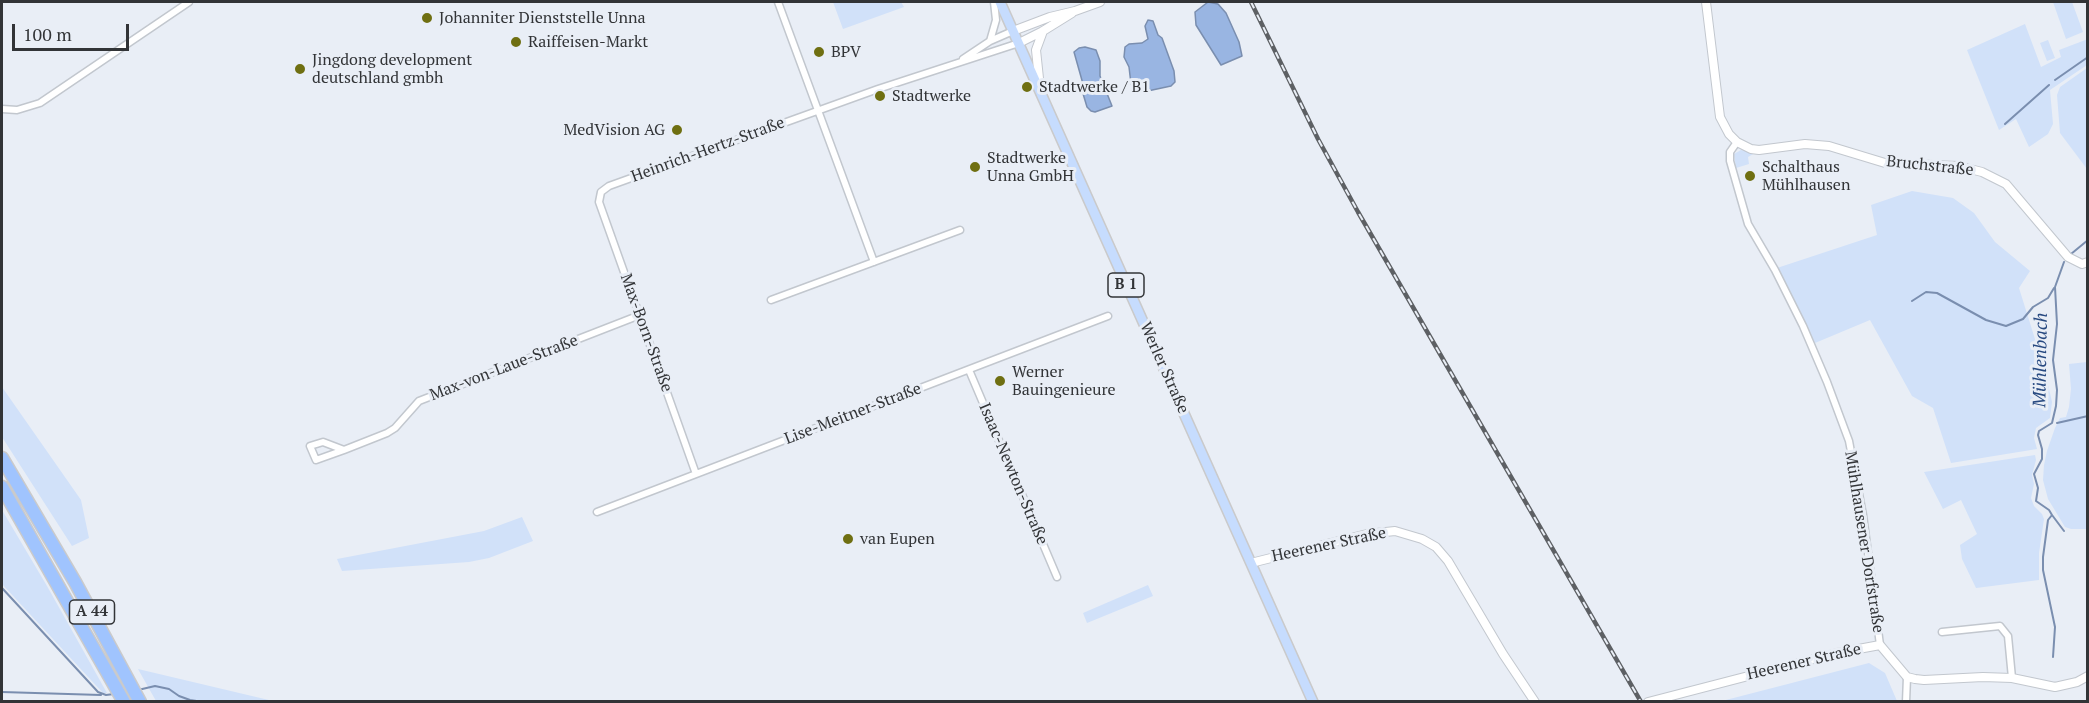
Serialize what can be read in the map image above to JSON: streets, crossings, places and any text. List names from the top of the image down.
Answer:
{
  "streets": {
    "highway": ["A 44"],
    "main road": ["B 1", "Werler Straße"],
    "street": [
      "Heinrich-Hertz-Straße",
      "Bruchstraße",
      "Max-Born-Straße",
      "Max-von-Laue-Straße",
      "Lise-Meitner-Straße",
      "Isaac-Newton-Straße",
      "Mühlhausener Dorfstraße",
      "Heerener Straße"
    ]
  },
  "crossings": [
    ["Heinrich-Hertz-Straße", "Max-Born-Straße"],
    ["Heinrich-Hertz-Straße", "Werler Straße"],
    ["Bruchstraße", "Mühlhausener Dorfstraße"],
    ["Max-Born-Straße", "Max-von-Laue-Straße"],
    ["Max-Born-Straße", "Lise-Meitner-Straße"],
    ["Werler Straße", "Heerener Straße"],
    ["Lise-Meitner-Straße", "Isaac-Newton-Straße"],
    ["Mühlhausener Dorfstraße", "Heerener Straße"]
  ],
  "water": ["Mühlenbach"],
  "places": [
    "Johanniter Dienststelle Unna",
    "Raiffeisen-Markt",
    "BPV",
    "Jingdong development deutschland gmbh",
    "Stadtwerke / B1",
    "Stadtwerke",
    "MedVision AG",
    "Stadtwerke Unna GmbH",
    "Schalthaus Mühlhausen",
    "Werner Bauingenieure",
    "van Eupen"
  ],
  "scale_bar": "100 m"
}
